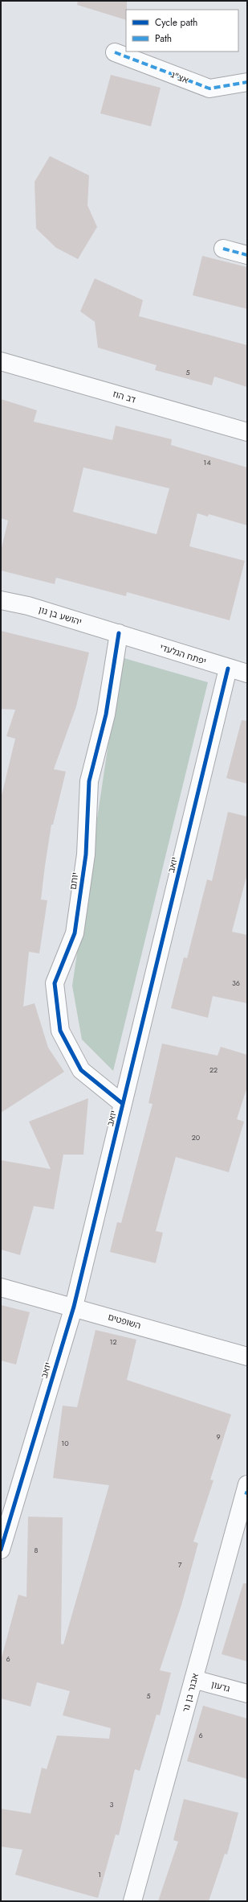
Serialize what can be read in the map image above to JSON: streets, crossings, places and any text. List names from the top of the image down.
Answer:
{
  "streets": {
    "street": [
      "אצ\"ג",
      "דב הוז",
      "יהושע בן נון",
      "יפתח הגלעדי",
      "יואב",
      "יותם",
      "השופטים",
      "גדעון",
      "אבנר בן נר"
    ]
  },
  "crossings": [
    ["יהושע בן נון", "יפתח הגלעדי"],
    ["יהושע בן נון", "יותם"],
    ["יפתח הגלעדי", "יואב"],
    ["יפתח הגלעדי", "יותם"],
    ["יואב", "יותם"],
    ["יואב", "השופטים"],
    ["גדעון", "אבנר בן נר"]
  ],
  "house_numbers": [
    "5",
    "14",
    "36",
    "22",
    "20",
    "12",
    "9",
    "10",
    "8",
    "7",
    "6",
    "5",
    "6",
    "3",
    "1"
  ],
  "legend": ["Cycle path", "Path"]
}
